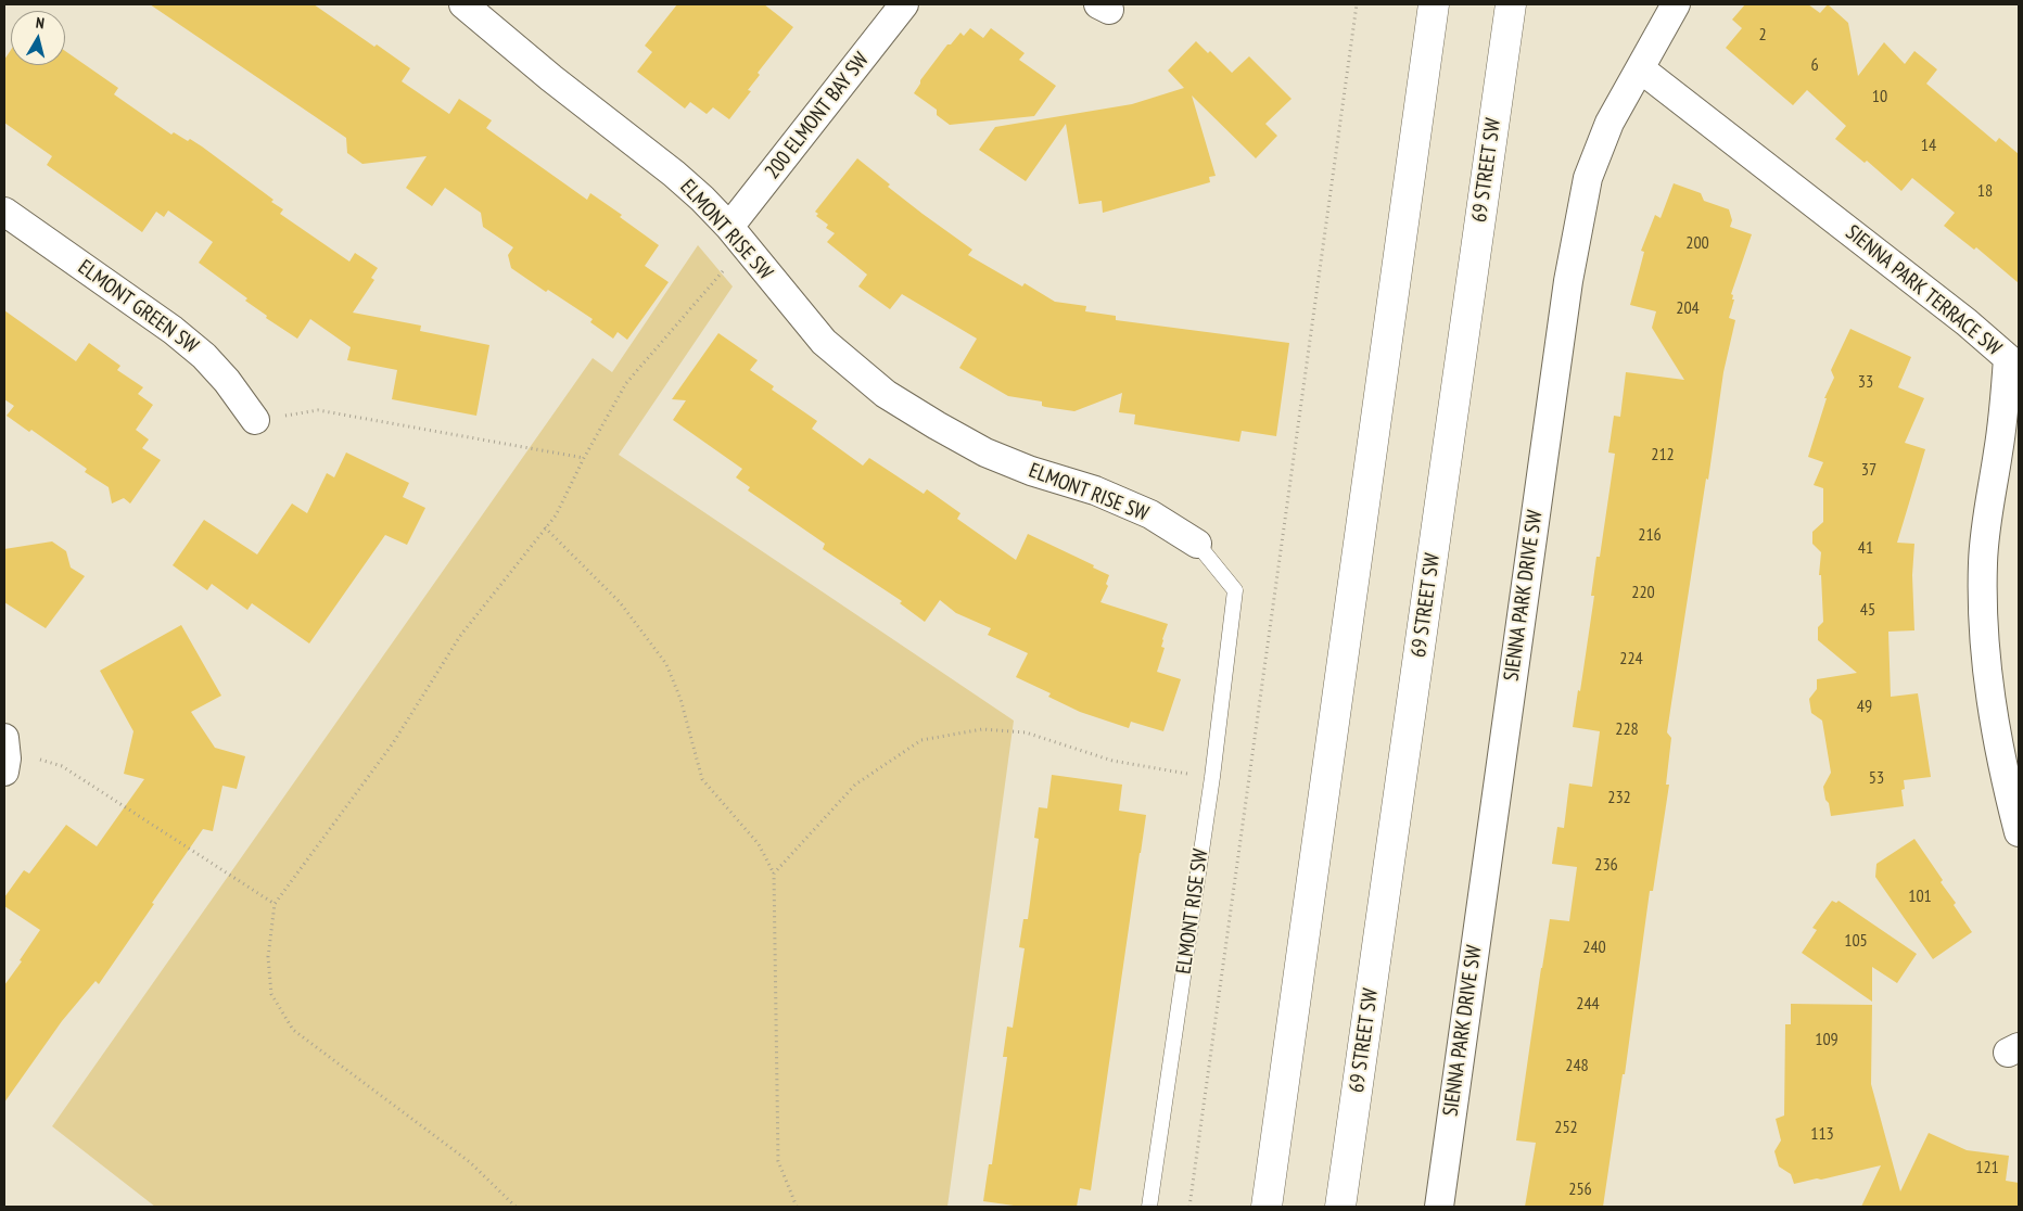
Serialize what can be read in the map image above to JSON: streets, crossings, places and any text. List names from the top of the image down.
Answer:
{
  "streets": {
    "main road": ["69 STREET SW"],
    "street": [
      "200 ELMONT BAY SW",
      "ELMONT RISE SW",
      "SIENNA PARK TERRACE SW",
      "ELMONT GREEN SW",
      "SIENNA PARK DRIVE SW"
    ]
  },
  "crossings": [
    ["200 ELMONT BAY SW", "ELMONT RISE SW"],
    ["SIENNA PARK TERRACE SW", "SIENNA PARK DRIVE SW"]
  ],
  "house_numbers": [
    "2",
    "6",
    "10",
    "14",
    "18",
    "200",
    "204",
    "33",
    "212",
    "37",
    "216",
    "41",
    "220",
    "45",
    "224",
    "49",
    "228",
    "53",
    "232",
    "236",
    "101",
    "105",
    "240",
    "244",
    "109",
    "248",
    "252",
    "113",
    "121",
    "256"
  ],
  "north": "top"
}
